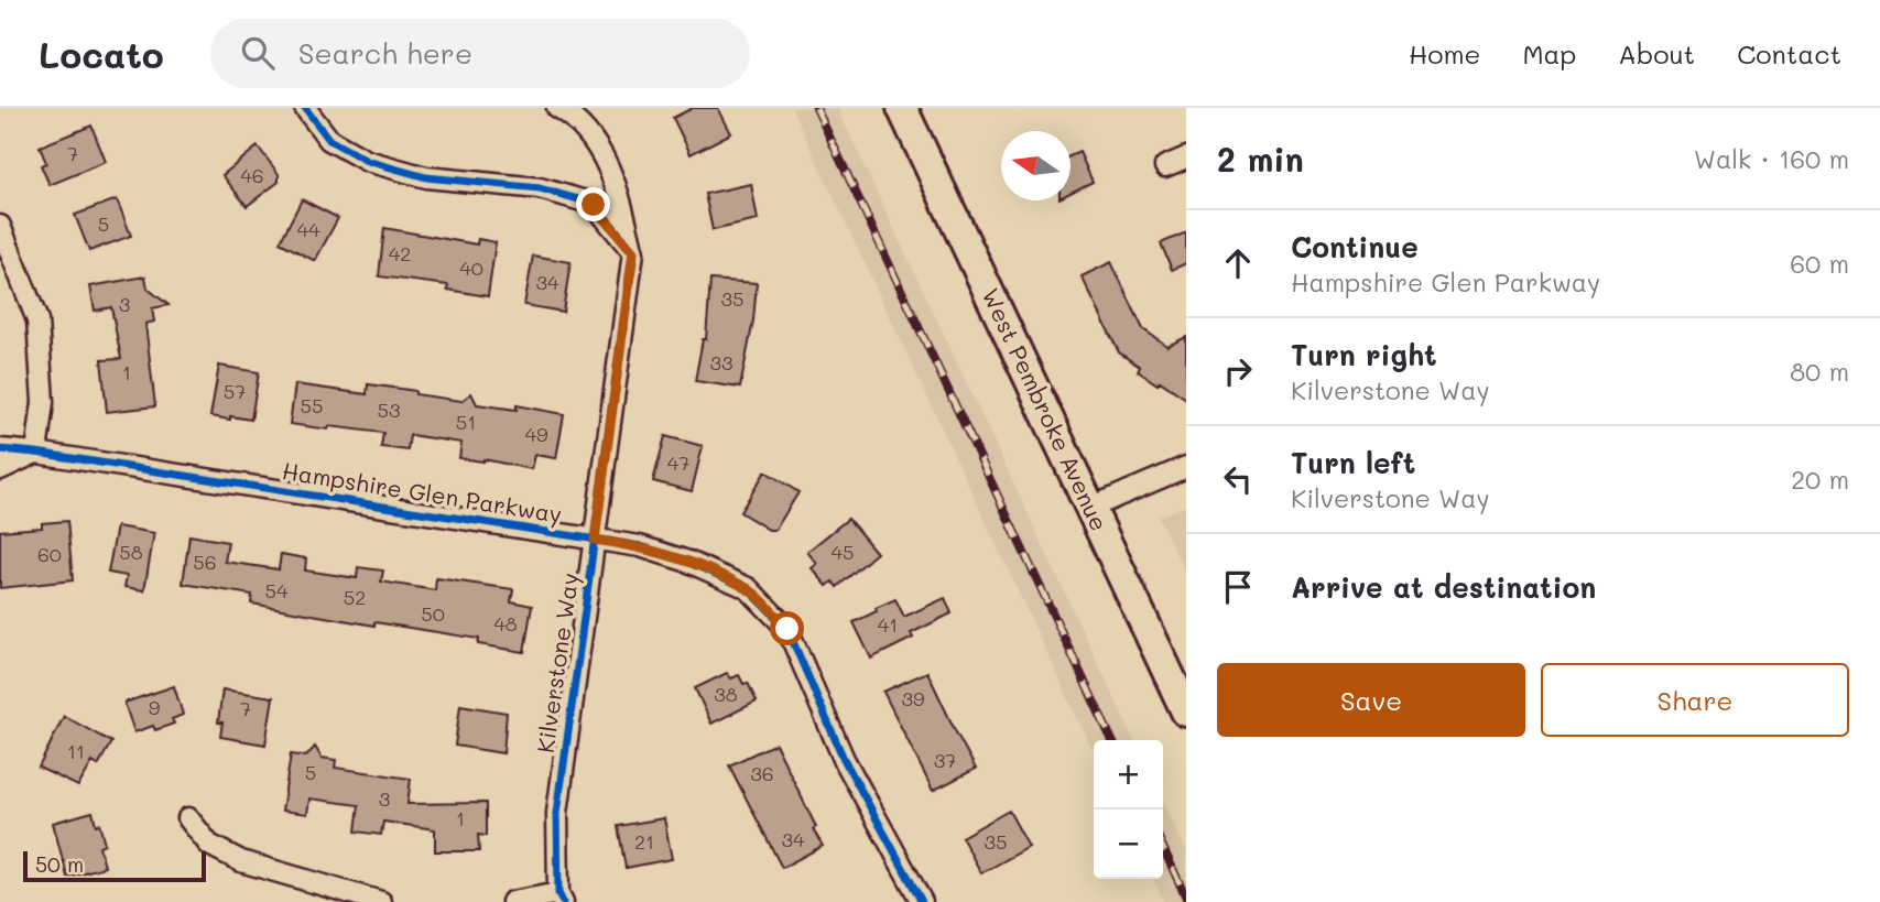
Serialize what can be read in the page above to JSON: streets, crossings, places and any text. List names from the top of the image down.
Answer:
{
  "streets": {
    "main road": ["West Pembroke Avenue"],
    "street": ["Hampshire Glen Parkway", "Kilverstone Way"]
  },
  "crossings": [
    ["Hampshire Glen Parkway", "Kilverstone Way"]
  ],
  "house_numbers": [
    "7",
    "46",
    "5",
    "44",
    "42",
    "40",
    "34",
    "35",
    "3",
    "33",
    "1",
    "57",
    "55",
    "53",
    "51",
    "49",
    "47",
    "58",
    "45",
    "60",
    "56",
    "54",
    "52",
    "50",
    "48",
    "41",
    "38",
    "39",
    "9",
    "7",
    "11",
    "37",
    "5",
    "36",
    "3",
    "1",
    "34",
    "21",
    "35"
  ],
  "scale_bar": "50 m",
  "north": "left",
  "page": {
    "header": "Locato",
    "search": "Search here",
    "nav": [
      "Home",
      "Map",
      "About",
      "Contact"
    ],
    "heading": ["2 min", "Walk · 160 m"],
    "list": [
      ["Continue", "Hampshire Glen Parkway", "60 m"],
      ["Turn right", "Kilverstone Way", "80 m"],
      ["Turn left", "Kilverstone Way", "20 m"],
      "Arrive at destination"
    ],
    "buttons": ["Save", "Share"],
    "map_buttons": ["+", "−"],
    "scale": "50 m"
  }
}
